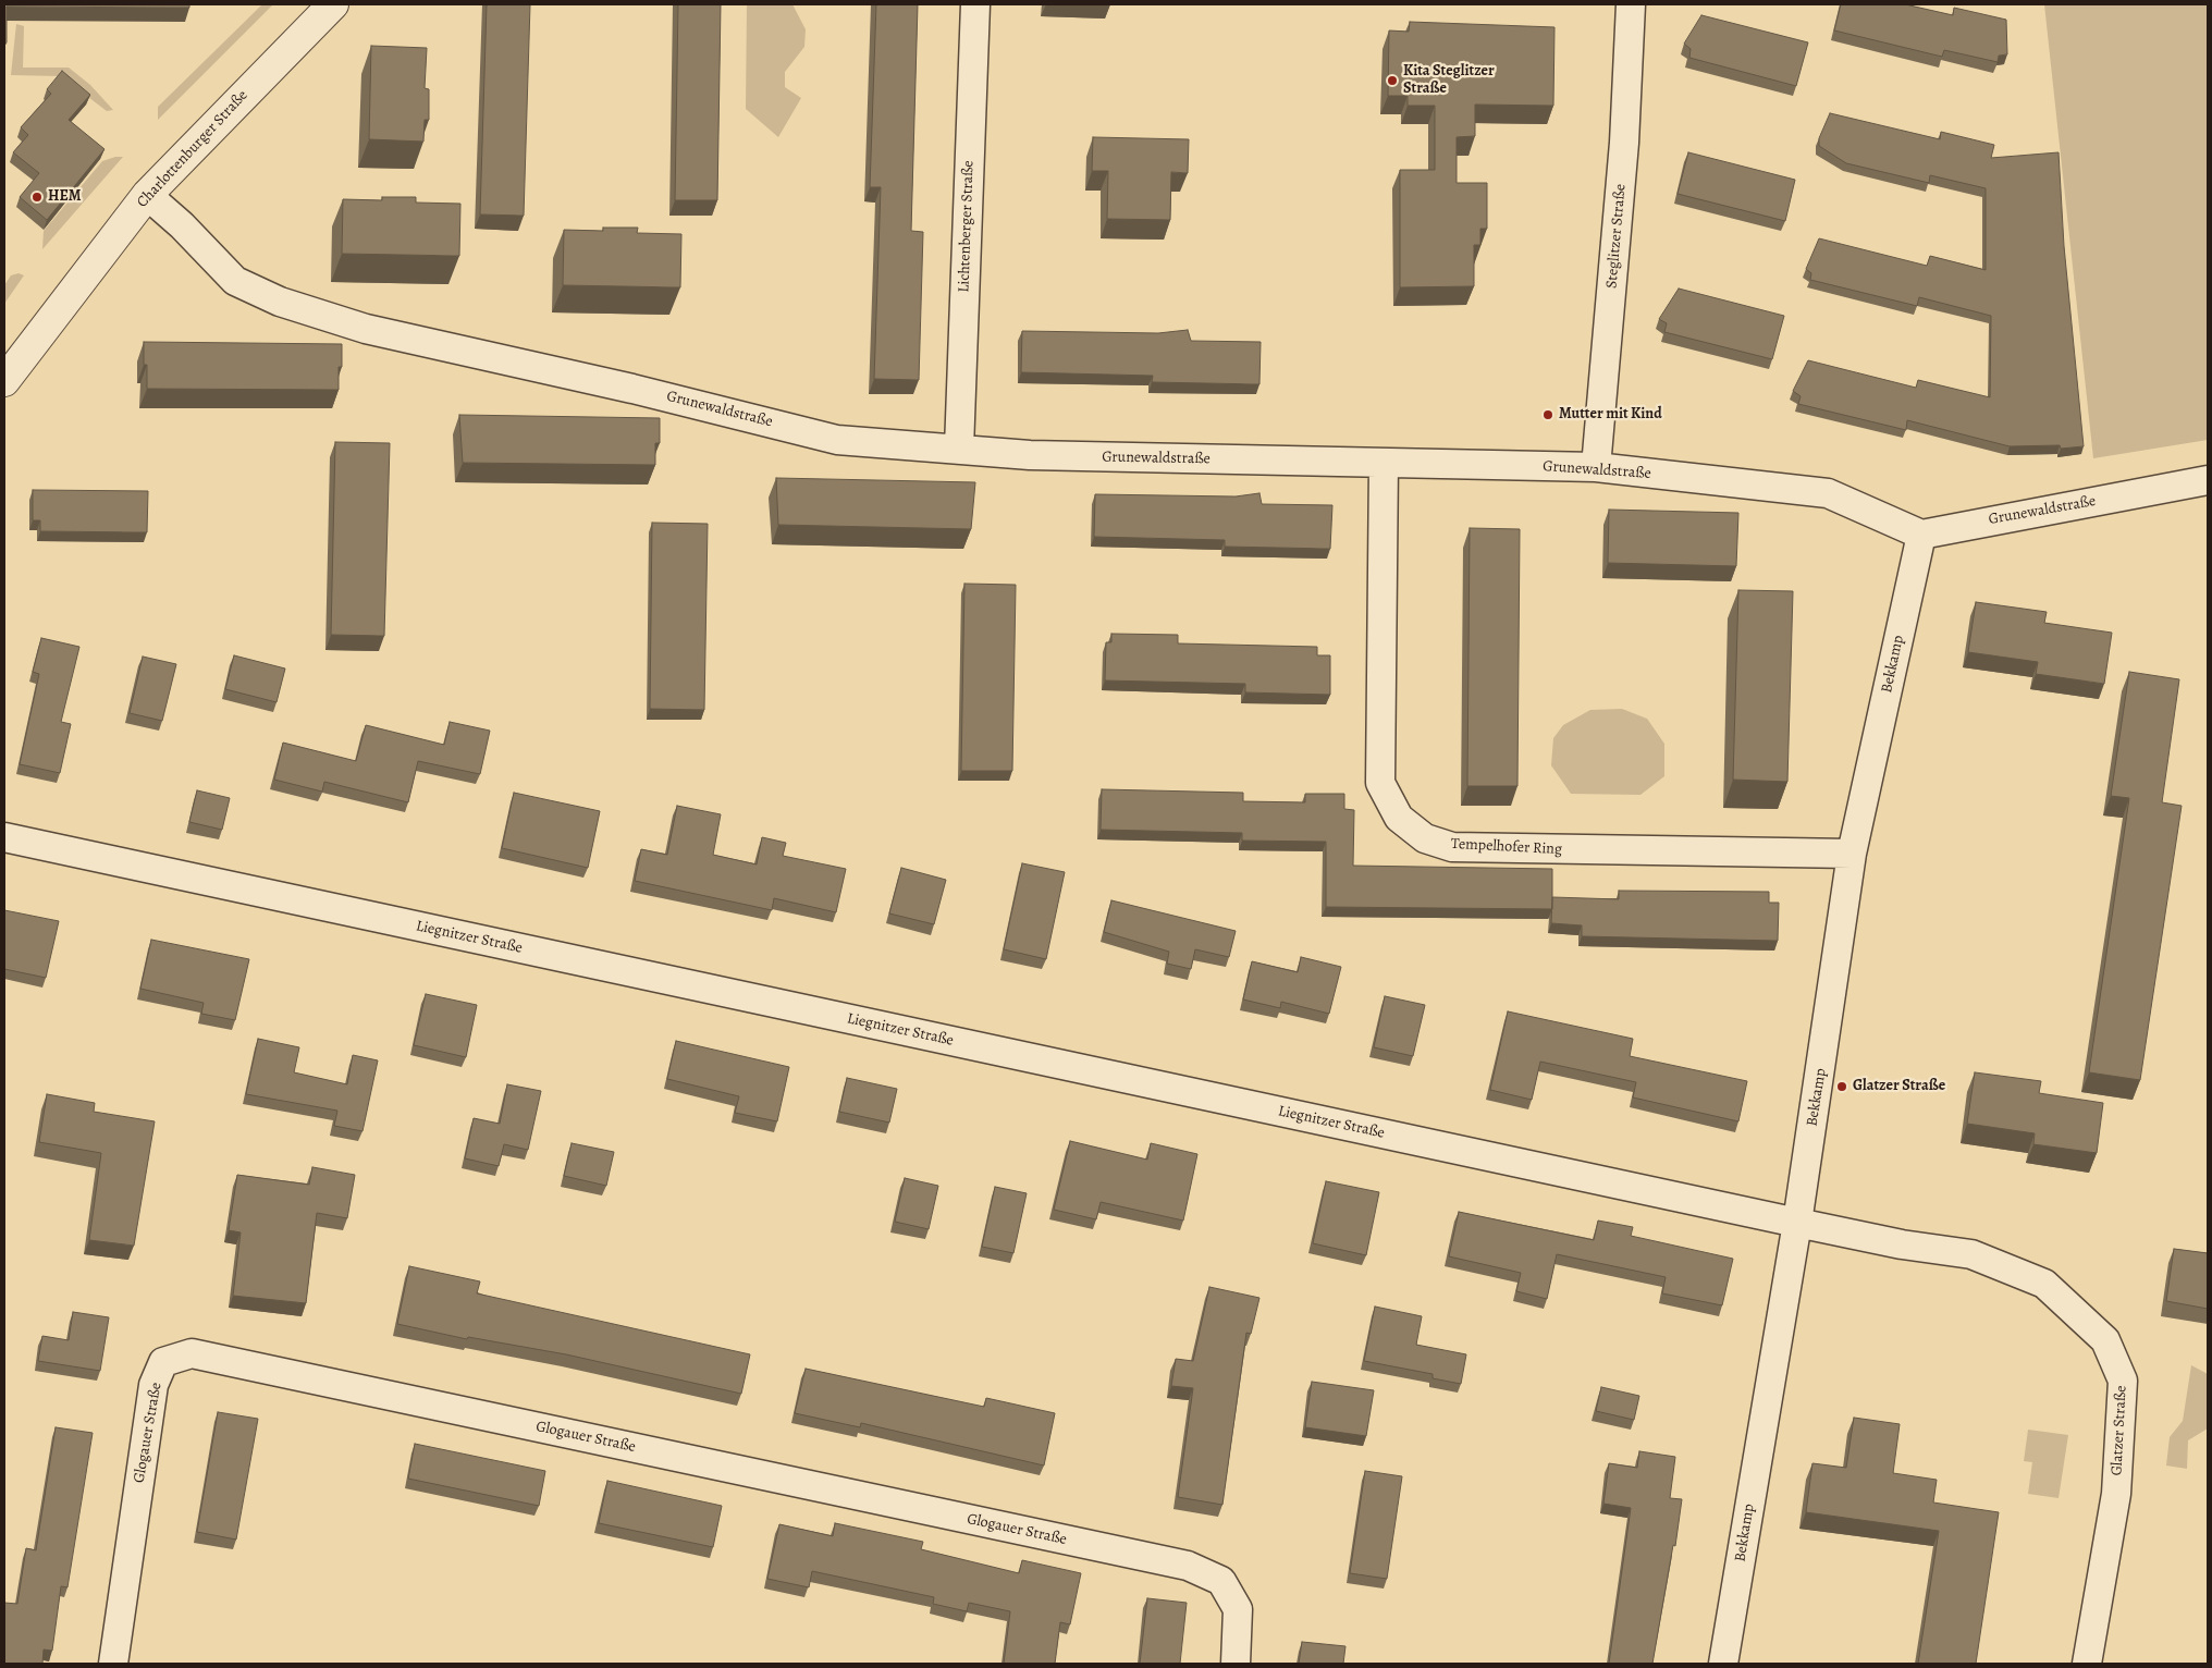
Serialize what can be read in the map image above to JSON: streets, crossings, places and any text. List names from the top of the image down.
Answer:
{
  "streets": {
    "street": [
      "Charlottenburger Straße",
      "Lichtenberger Straße",
      "Steglitzer Straße",
      "Grunewaldstraße",
      "Bekkamp",
      "Tempelhofer Ring",
      "Liegnitzer Straße",
      "Glatzer Straße",
      "Glogauer Straße"
    ]
  },
  "crossings": [
    ["Charlottenburger Straße", "Grunewaldstraße"],
    ["Lichtenberger Straße", "Grunewaldstraße"],
    ["Steglitzer Straße", "Grunewaldstraße"],
    ["Grunewaldstraße", "Bekkamp"],
    ["Grunewaldstraße", "Tempelhofer Ring"],
    ["Bekkamp", "Tempelhofer Ring"],
    ["Bekkamp", "Liegnitzer Straße"],
    ["Bekkamp", "Glatzer Straße"],
    ["Liegnitzer Straße", "Glatzer Straße"]
  ],
  "places": [
    "Kita Steglitzer Straße",
    "HEM",
    "Mutter mit Kind",
    "Glatzer Straße"
  ]
}
